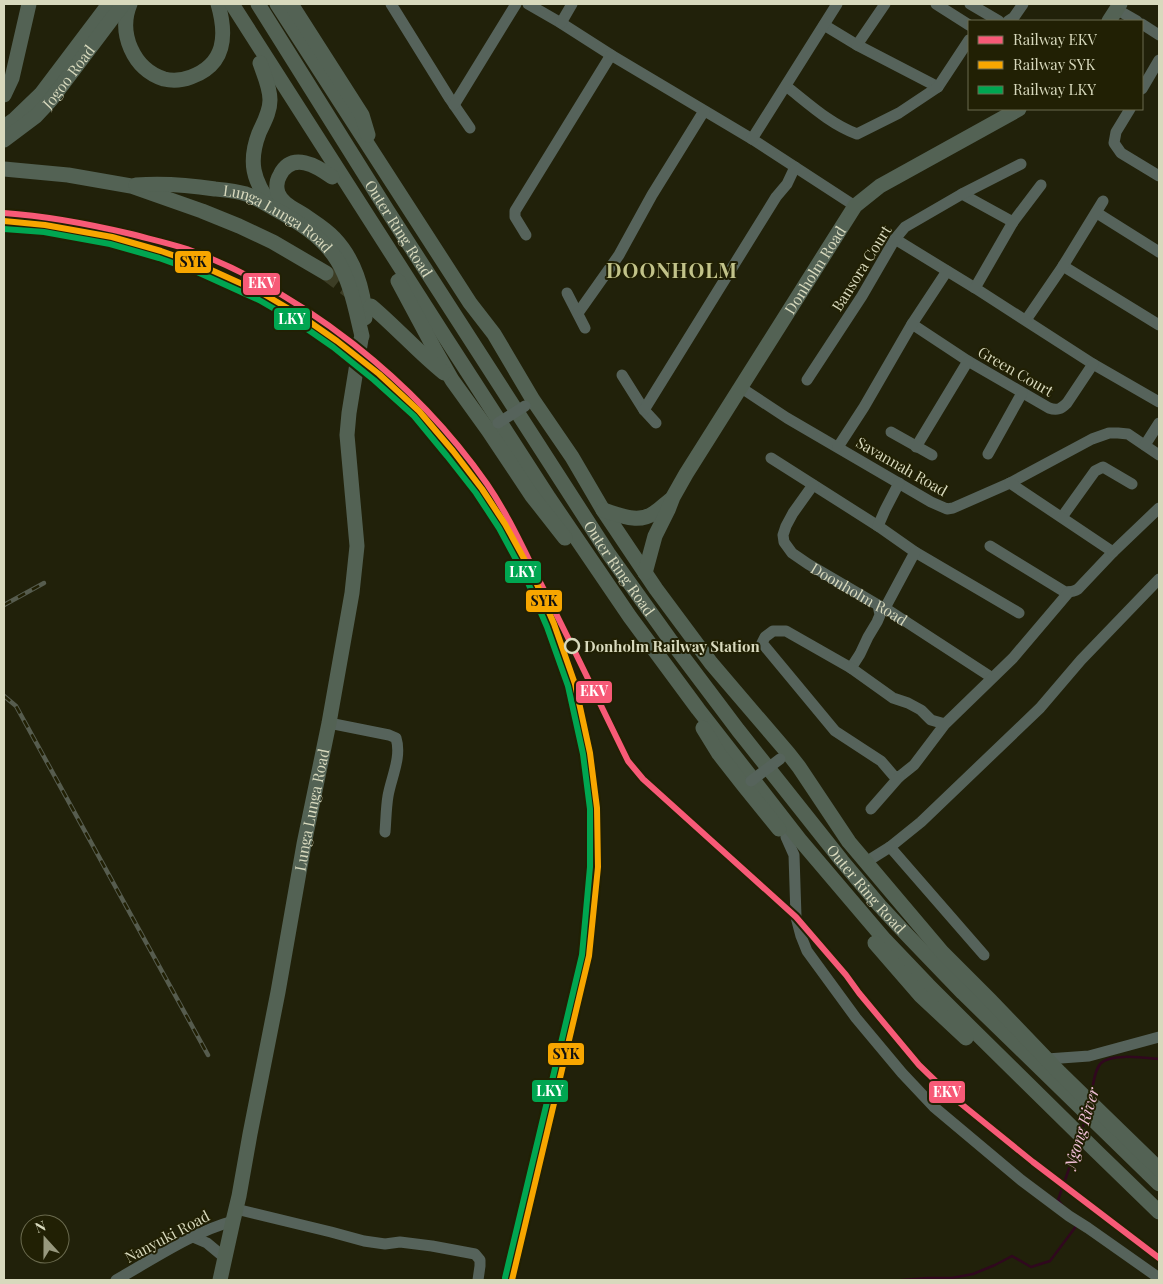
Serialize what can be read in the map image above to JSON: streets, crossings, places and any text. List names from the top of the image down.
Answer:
{
  "streets": {
    "main road": [
      "Jogoo Road",
      "Lunga Lunga Road",
      "Outer Ring Road",
      "Donholm Road"
    ],
    "street": [
      "Bansora Court",
      "Green Court",
      "Savannah Road",
      "Doonholm Road",
      "Nanyuki Road"
    ]
  },
  "crossings": [
    ["Lunga Lunga Road", "Outer Ring Road"],
    ["Lunga Lunga Road", "Nanyuki Road"],
    ["Donholm Road", "Savannah Road"]
  ],
  "districts": ["DOONHOLM"],
  "water": ["Ngong River"],
  "places": ["Donholm Railway Station"],
  "lines": ["rail line EKV", "rail line SYK", "rail line LKY"],
  "legend": ["Railway EKV", "Railway SYK", "Railway LKY"],
  "north": "top"
}
